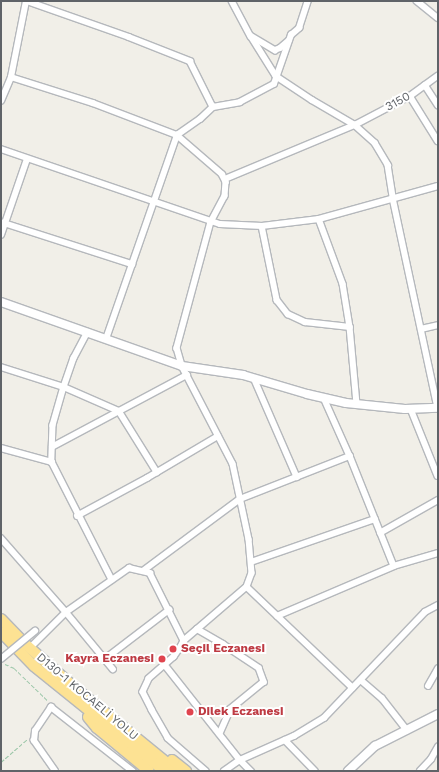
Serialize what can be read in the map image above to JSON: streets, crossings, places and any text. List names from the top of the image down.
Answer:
{
  "streets": {
    "highway": ["D130-1 KOCAELİ YOLU"],
    "street": ["3150"]
  },
  "places": ["Seçil Eczanesi", "Kayra Eczanesi", "Dilek Eczanesi"]
}
